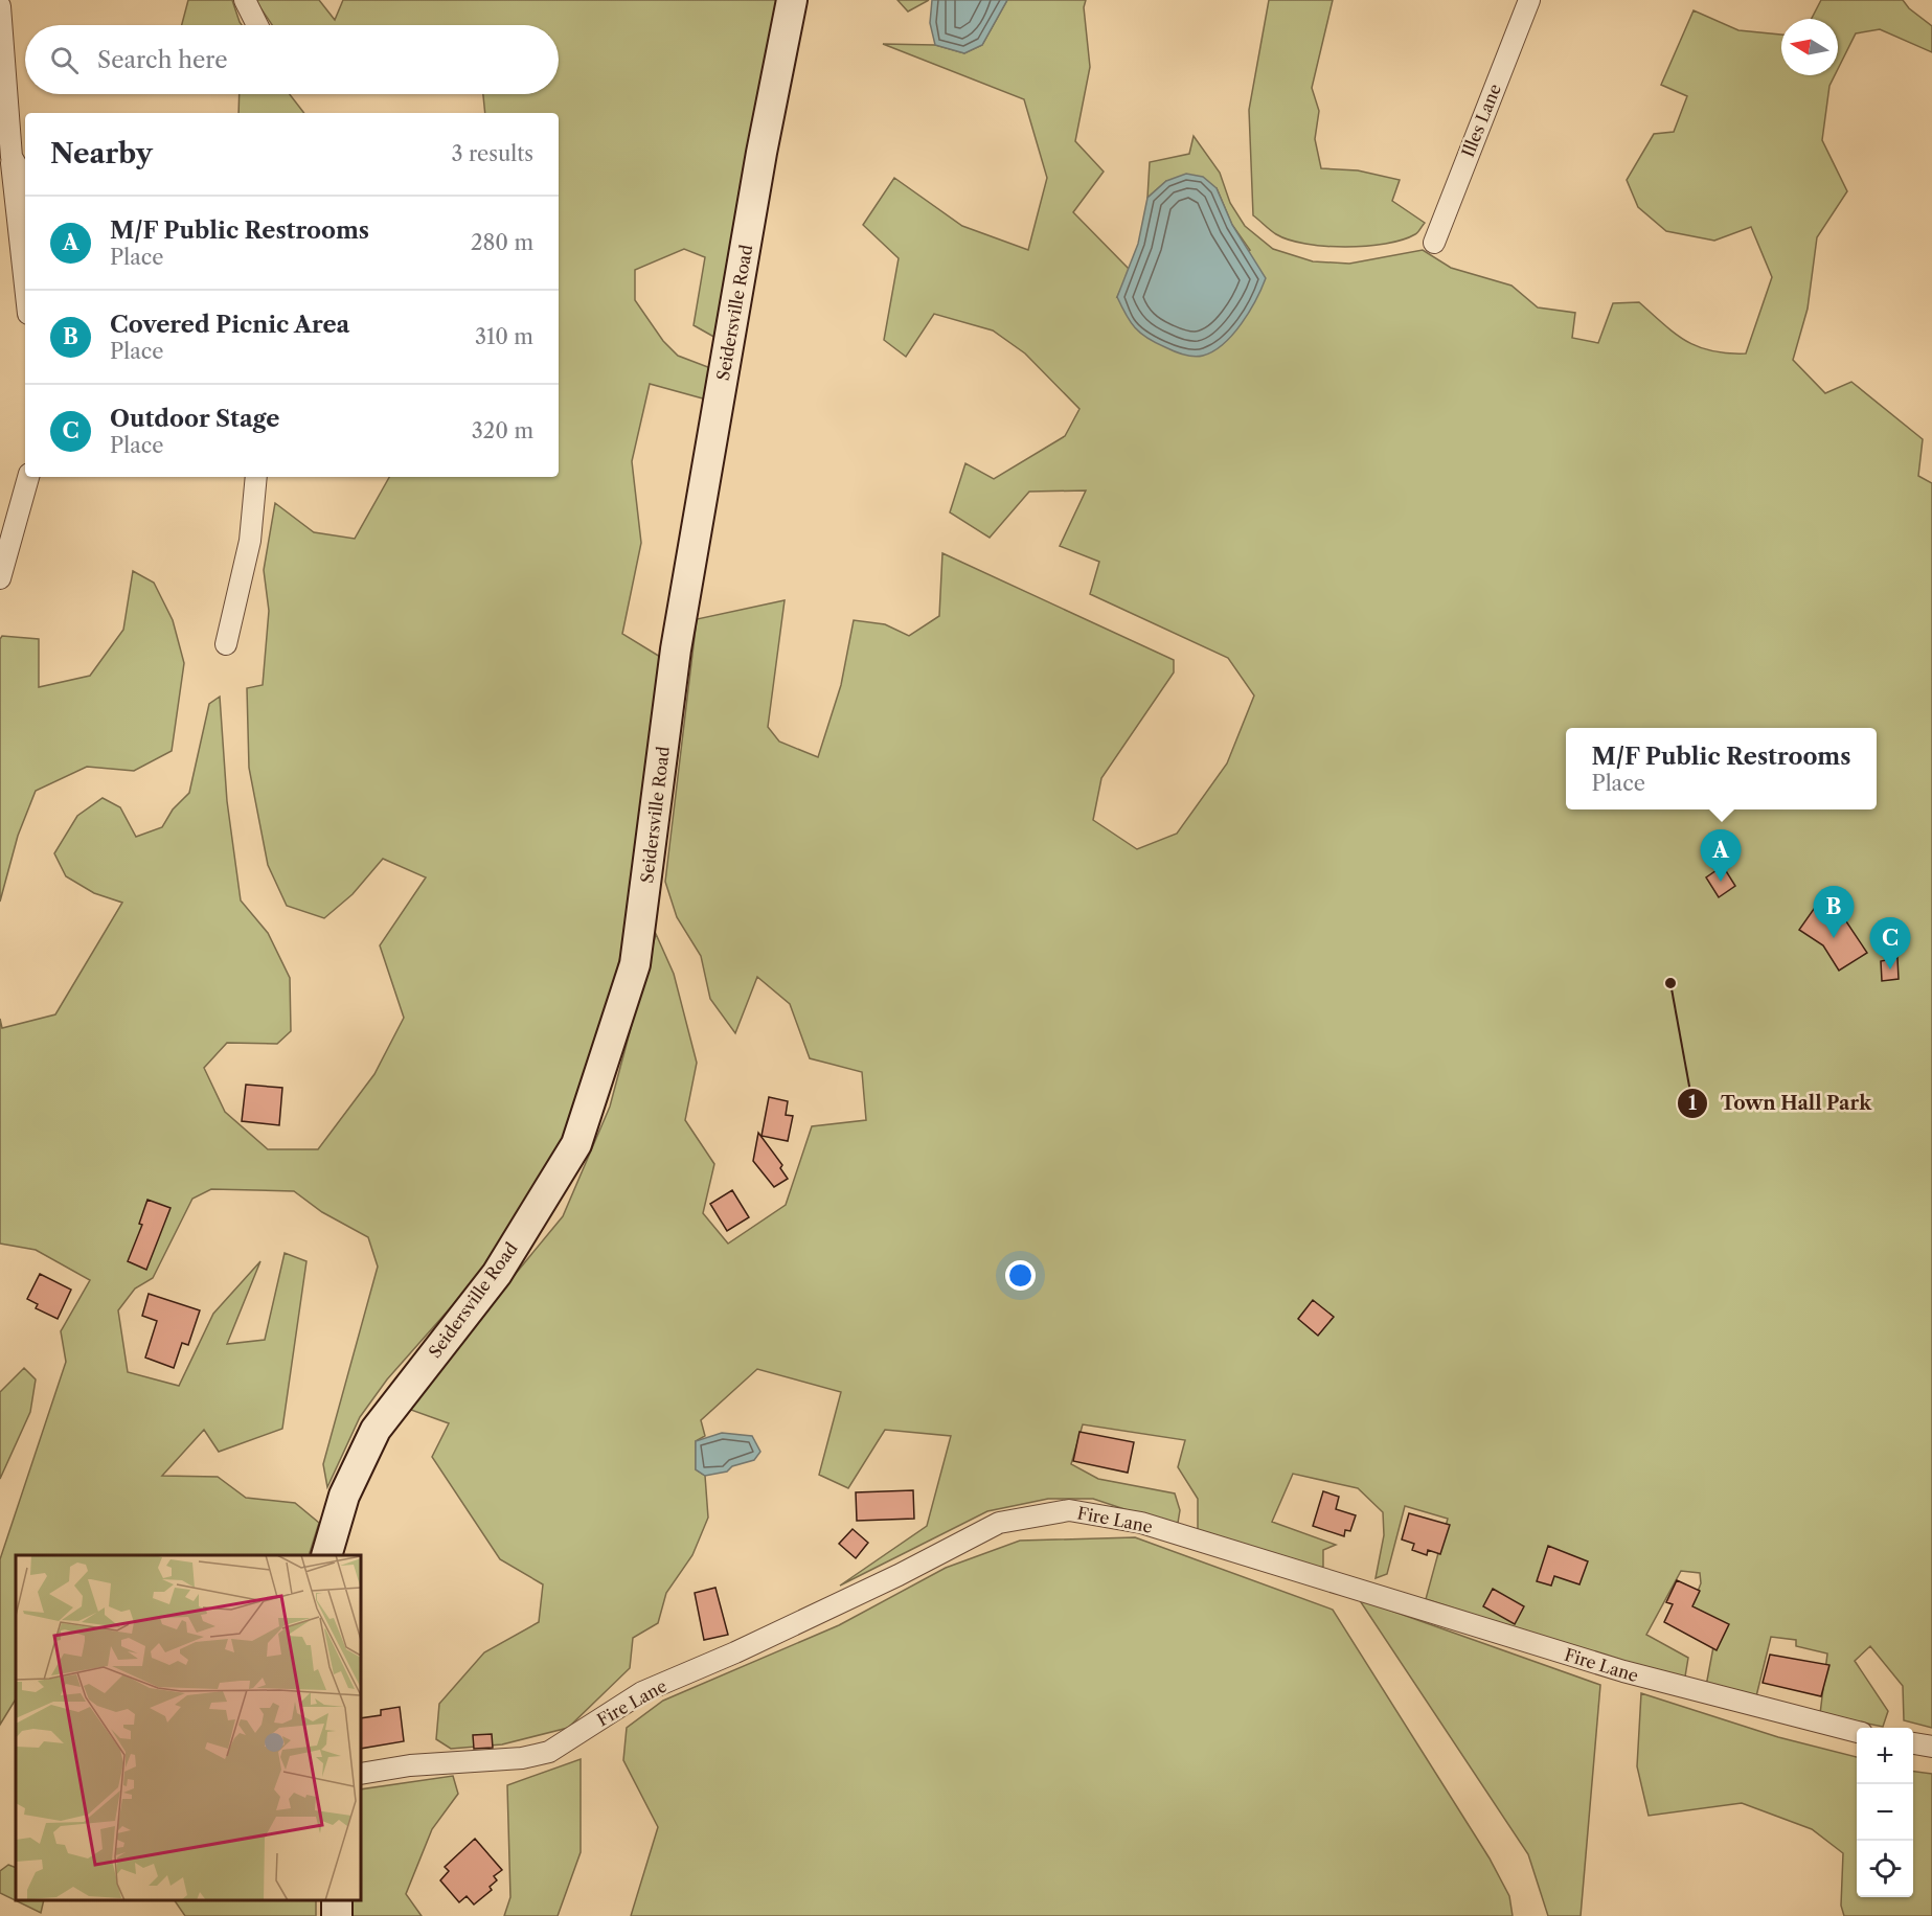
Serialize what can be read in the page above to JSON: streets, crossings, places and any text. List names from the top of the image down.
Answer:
{
  "streets": {
    "street": ["Illes Lane", "Seidersville Road", "Fire Lane"]
  },
  "places": ["Town Hall Park"],
  "north": "left",
  "page": {
    "search": "Search here",
    "heading": ["Nearby", "3 results"],
    "list": [
      {
        "mark": "A",
        "name": "M/F Public Restrooms",
        "note": "Place",
        "value": "280 m"
      },
      {
        "mark": "B",
        "name": "Covered Picnic Area",
        "note": "Place",
        "value": "310 m"
      },
      {
        "mark": "C",
        "name": "Outdoor Stage",
        "note": "Place",
        "value": "320 m"
      }
    ],
    "popup": ["M/F Public Restrooms", "Place"],
    "pins": ["A", "B", "C"],
    "map_buttons": ["+", "−"]
  }
}
